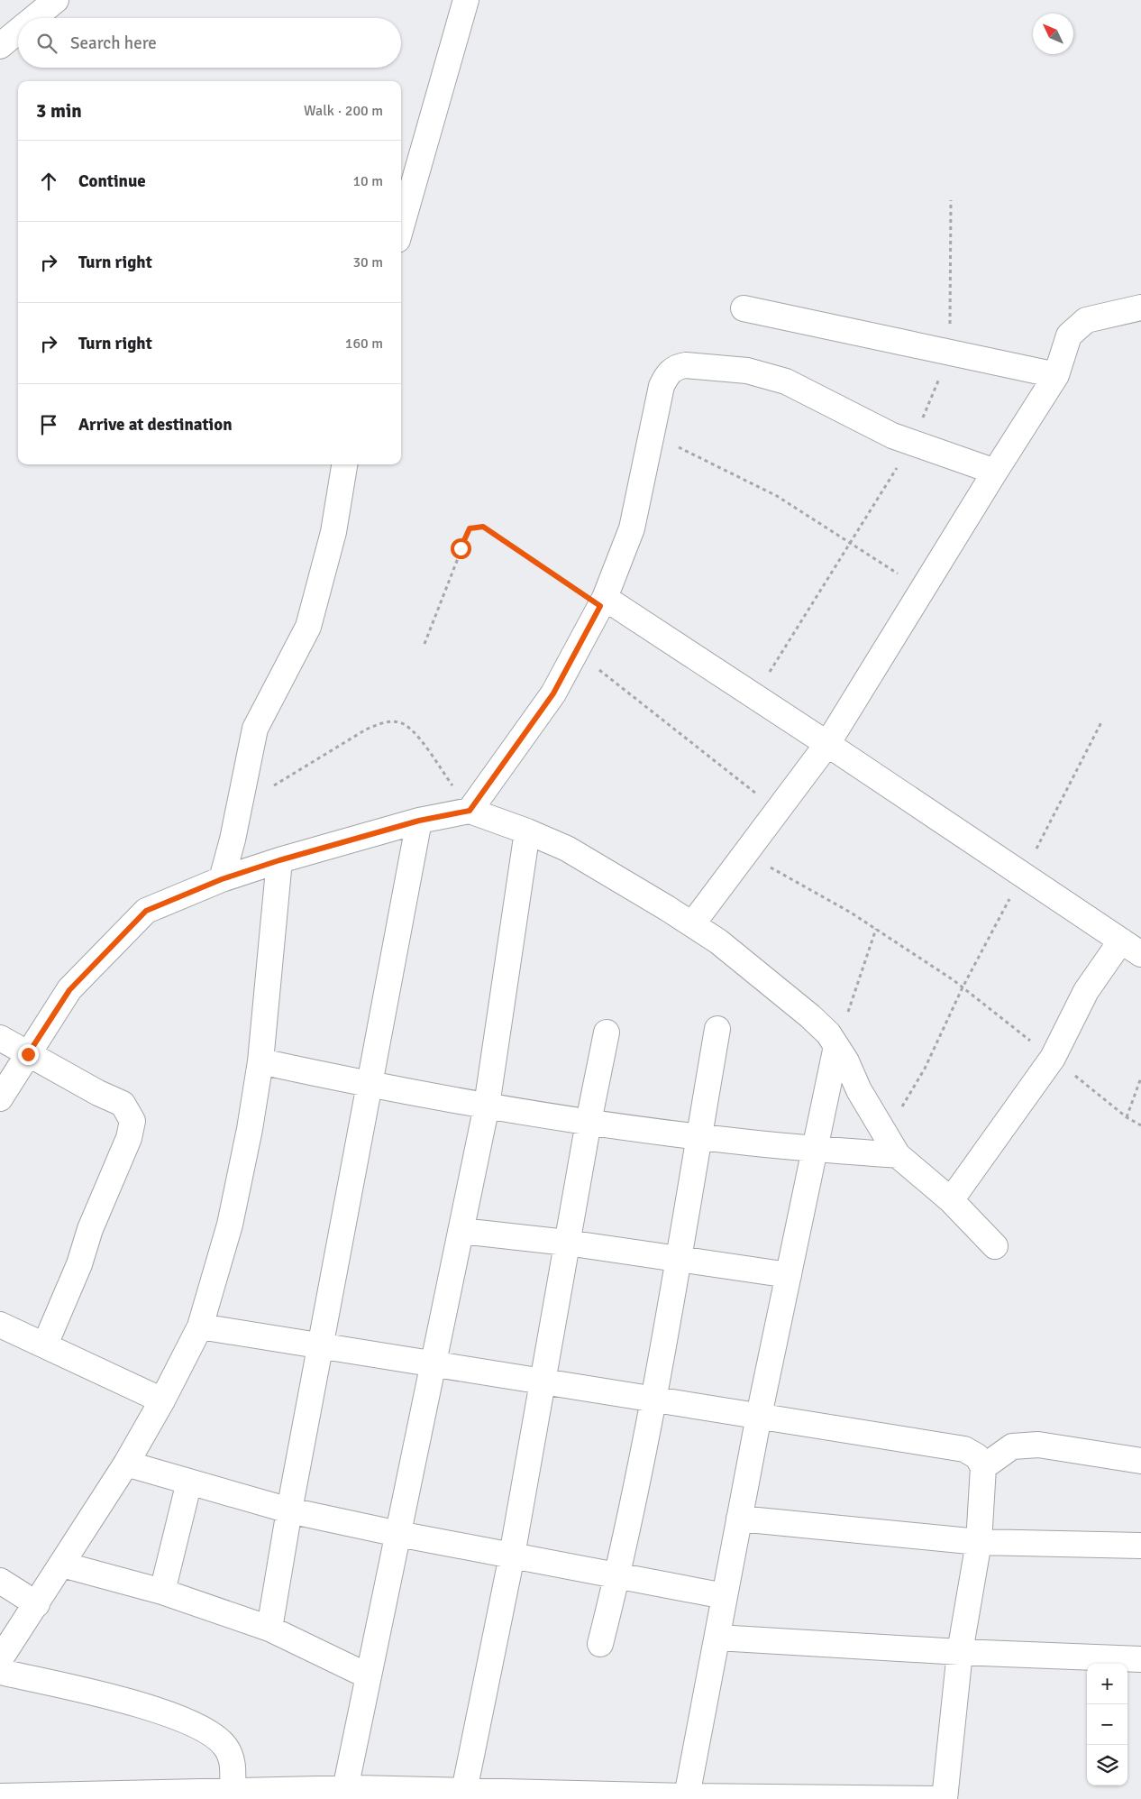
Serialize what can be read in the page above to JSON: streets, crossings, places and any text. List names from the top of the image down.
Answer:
{
  "north": "top left",
  "page": {
    "search": "Search here",
    "heading": ["3 min", "Walk · 200 m"],
    "list": [
      ["Continue", "10 m"],
      ["Turn right", "30 m"],
      ["Turn right", "160 m"],
      "Arrive at destination"
    ],
    "map_buttons": ["+", "−"]
  }
}
